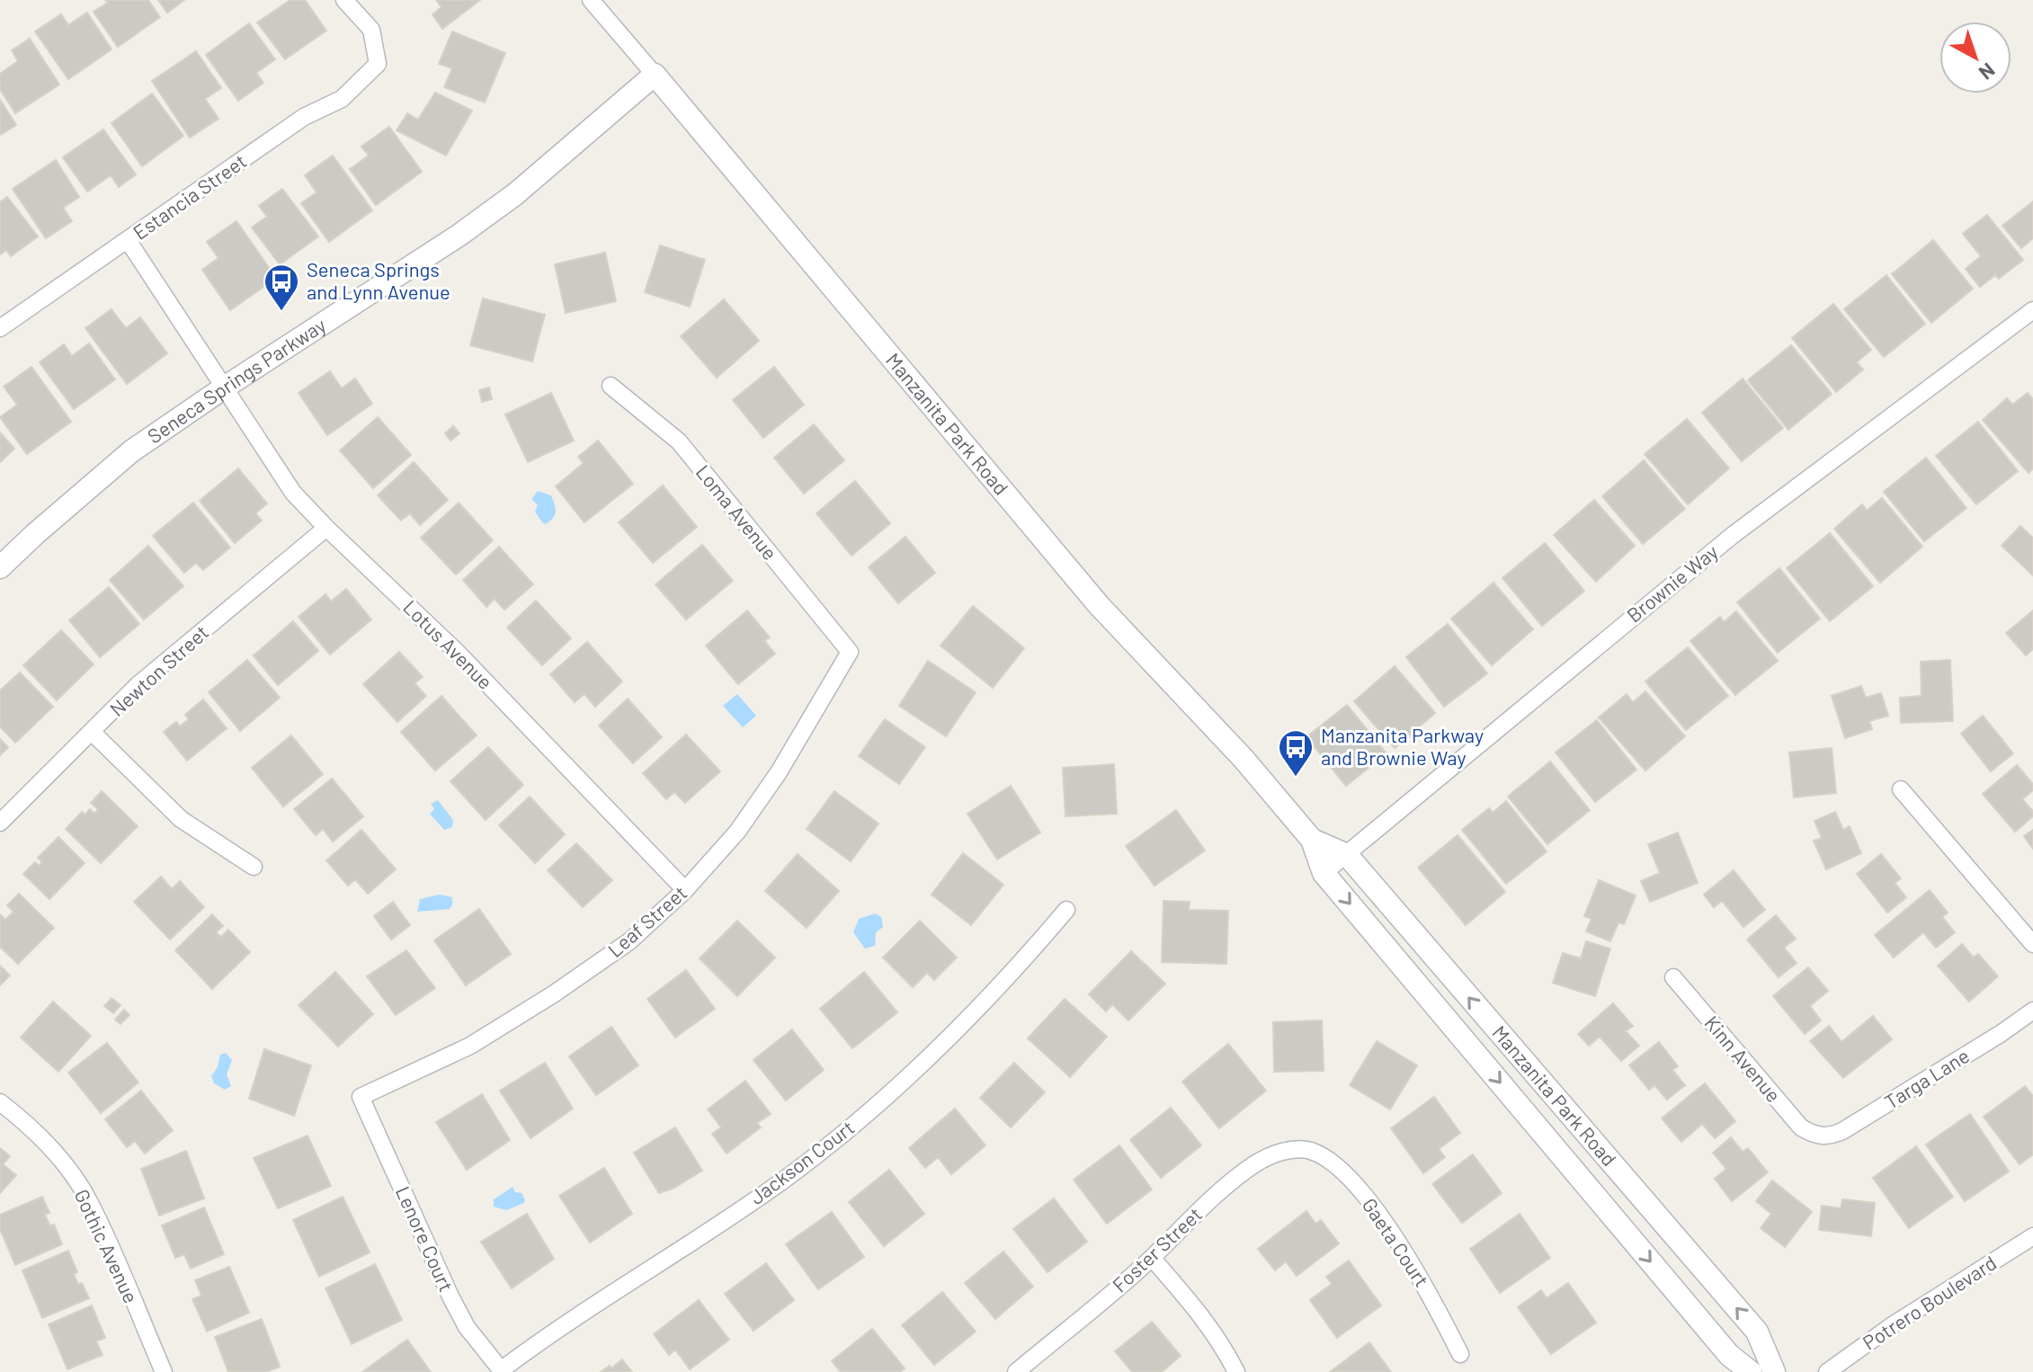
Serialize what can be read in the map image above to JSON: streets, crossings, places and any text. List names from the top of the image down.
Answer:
{
  "streets": {
    "street": [
      "Estancia Street",
      "Seneca Springs Parkway",
      "Manzanita Park Road",
      "Loma Avenue",
      "Brownie Way",
      "Lotus Avenue",
      "Newton Street",
      "Leaf Street",
      "Kinn Avenue",
      "Targa Lane",
      "Jackson Court",
      "Lenore Court",
      "Gaeta Court",
      "Gothic Avenue",
      "Foster Street",
      "Potrero Boulevard"
    ]
  },
  "crossings": [
    ["Estancia Street", "Lotus Avenue"],
    ["Seneca Springs Parkway", "Manzanita Park Road"],
    ["Seneca Springs Parkway", "Lotus Avenue"],
    ["Manzanita Park Road", "Brownie Way"],
    ["Loma Avenue", "Leaf Street"],
    ["Lotus Avenue", "Newton Street"],
    ["Lotus Avenue", "Leaf Street"],
    ["Leaf Street", "Lenore Court"],
    ["Kinn Avenue", "Targa Lane"],
    ["Jackson Court", "Lenore Court"],
    ["Gaeta Court", "Foster Street"]
  ],
  "places": {
    "bus stop": ["Seneca Springs and Lynn Avenue", "Manzanita Parkway and Brownie Way"]
  },
  "north": "bottom right"
}
